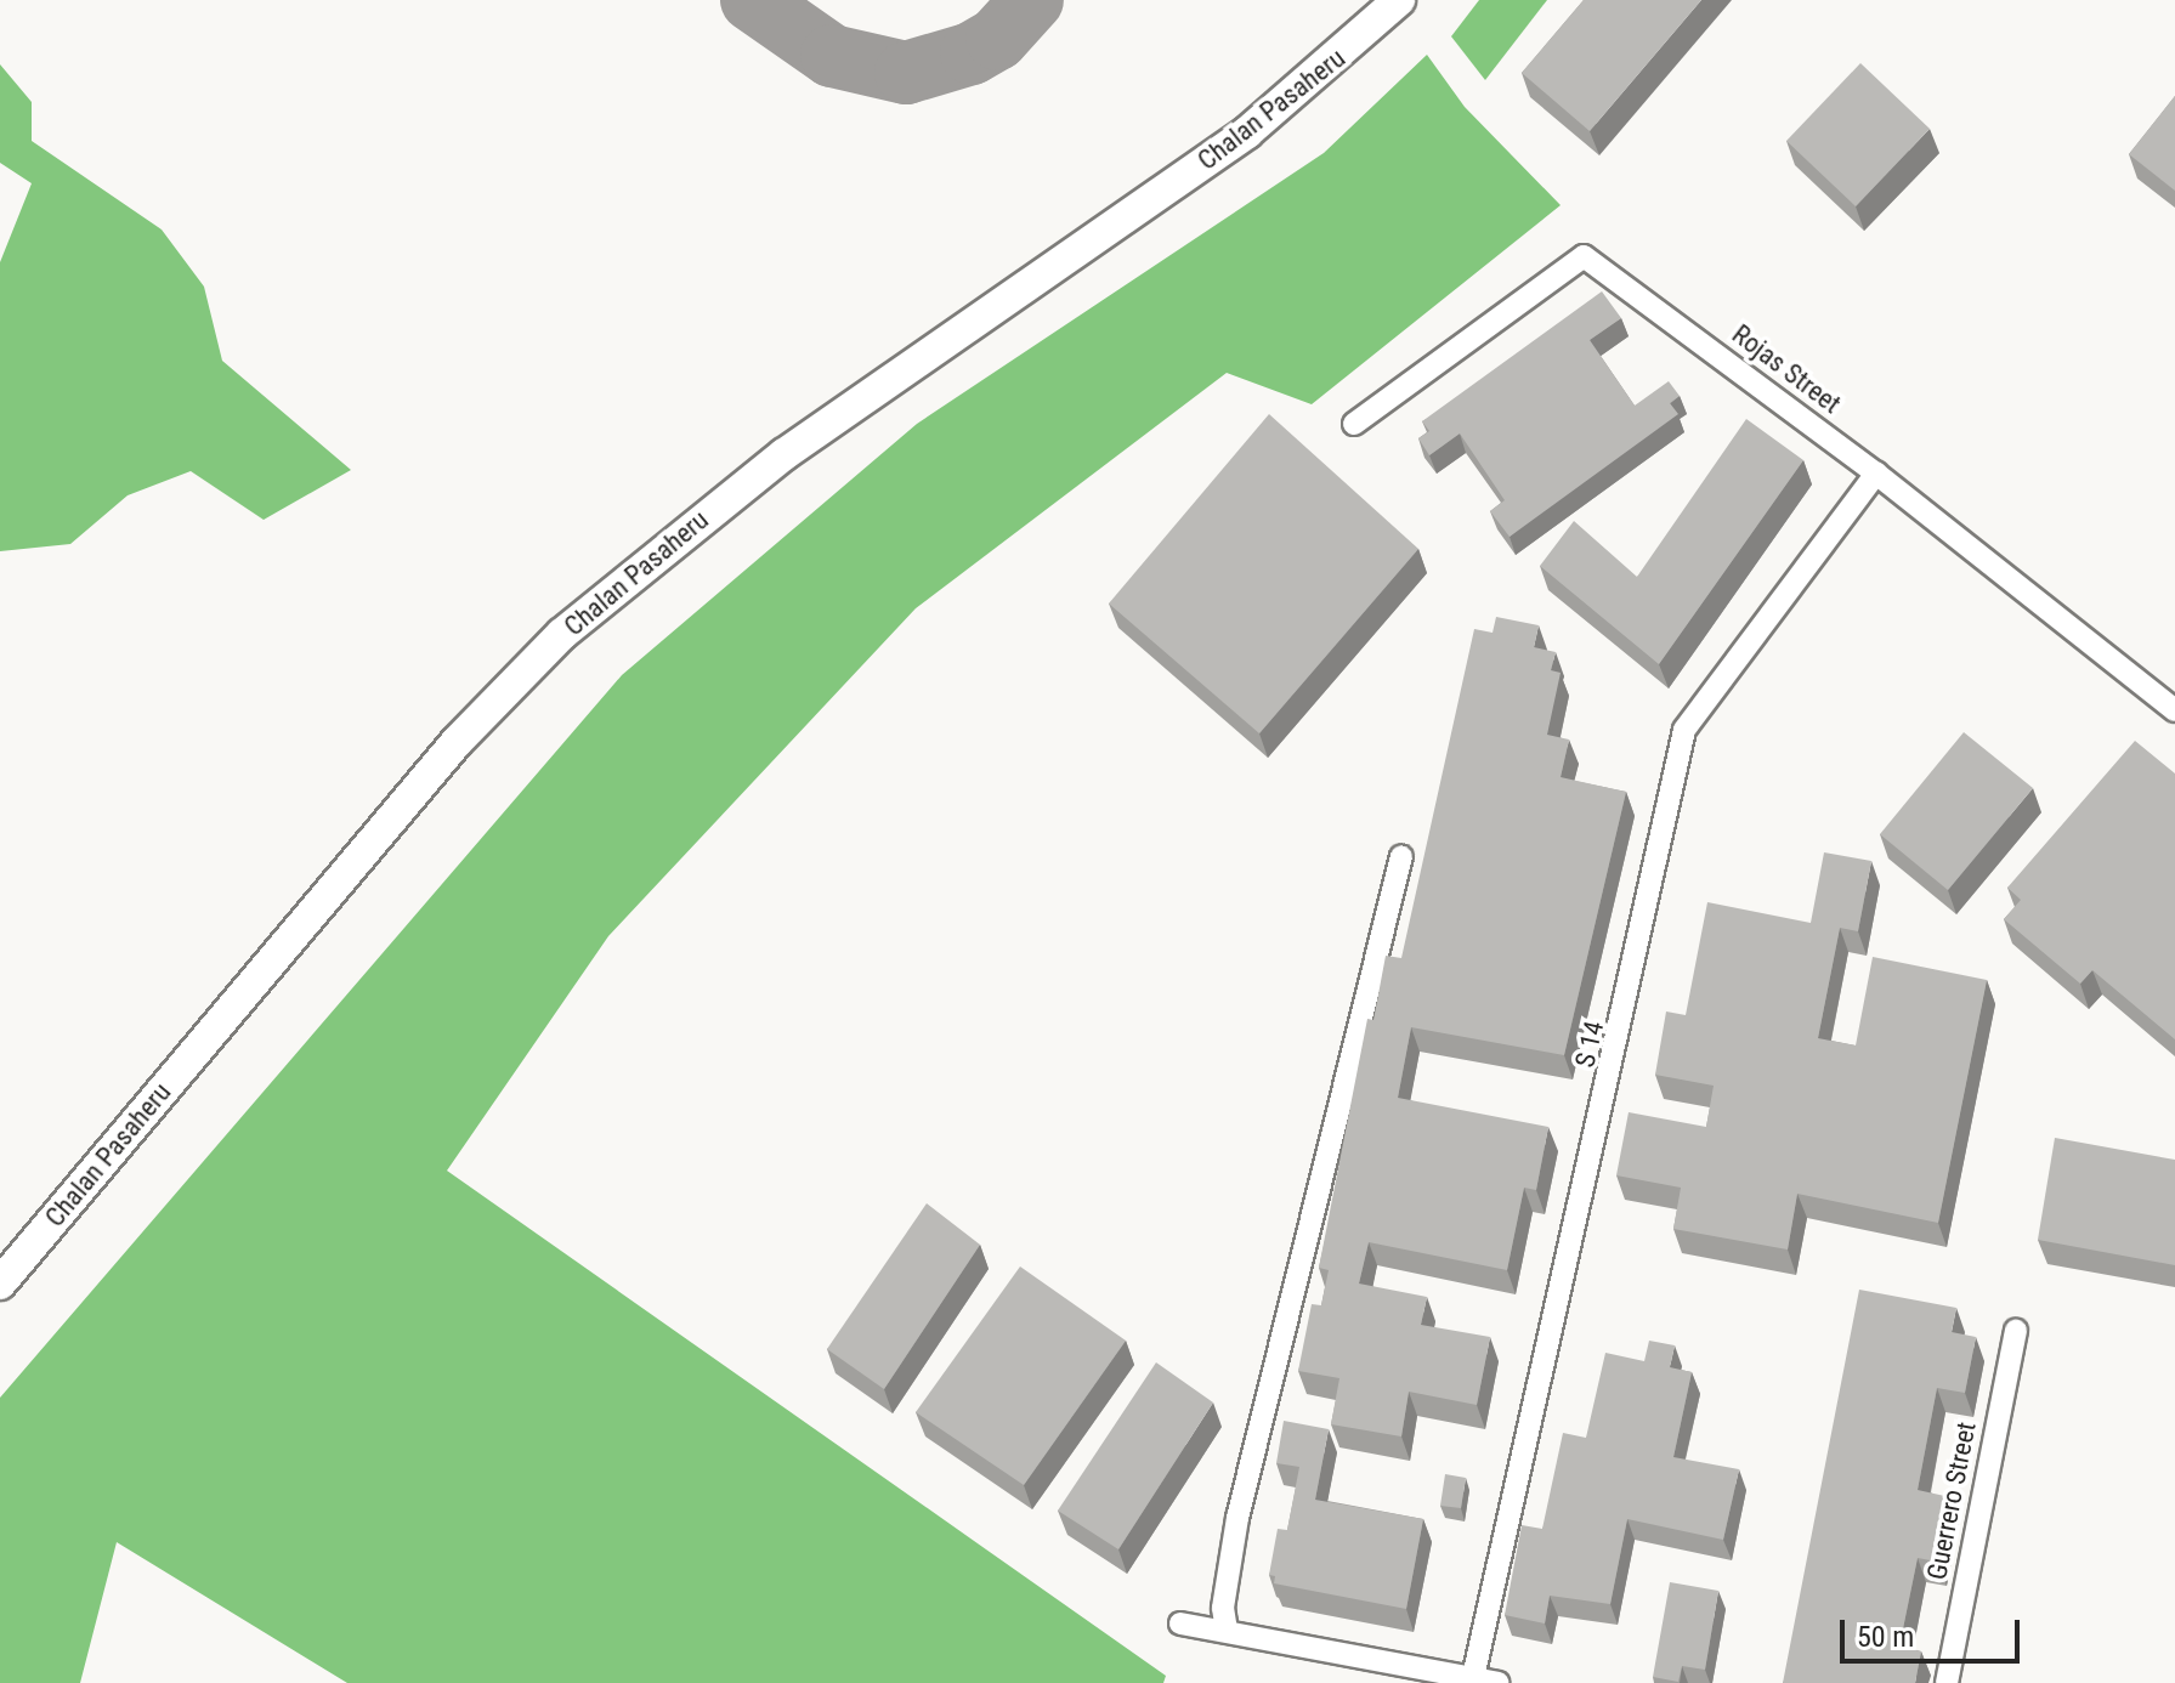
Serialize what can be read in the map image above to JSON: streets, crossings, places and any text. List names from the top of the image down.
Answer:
{
  "streets": {
    "main road": ["Chalan Pasaheru"],
    "street": ["Rojas Street", "S 14", "Guerrero Street"]
  },
  "crossings": [
    ["Rojas Street", "S 14"]
  ],
  "scale_bar": "50 m"
}
